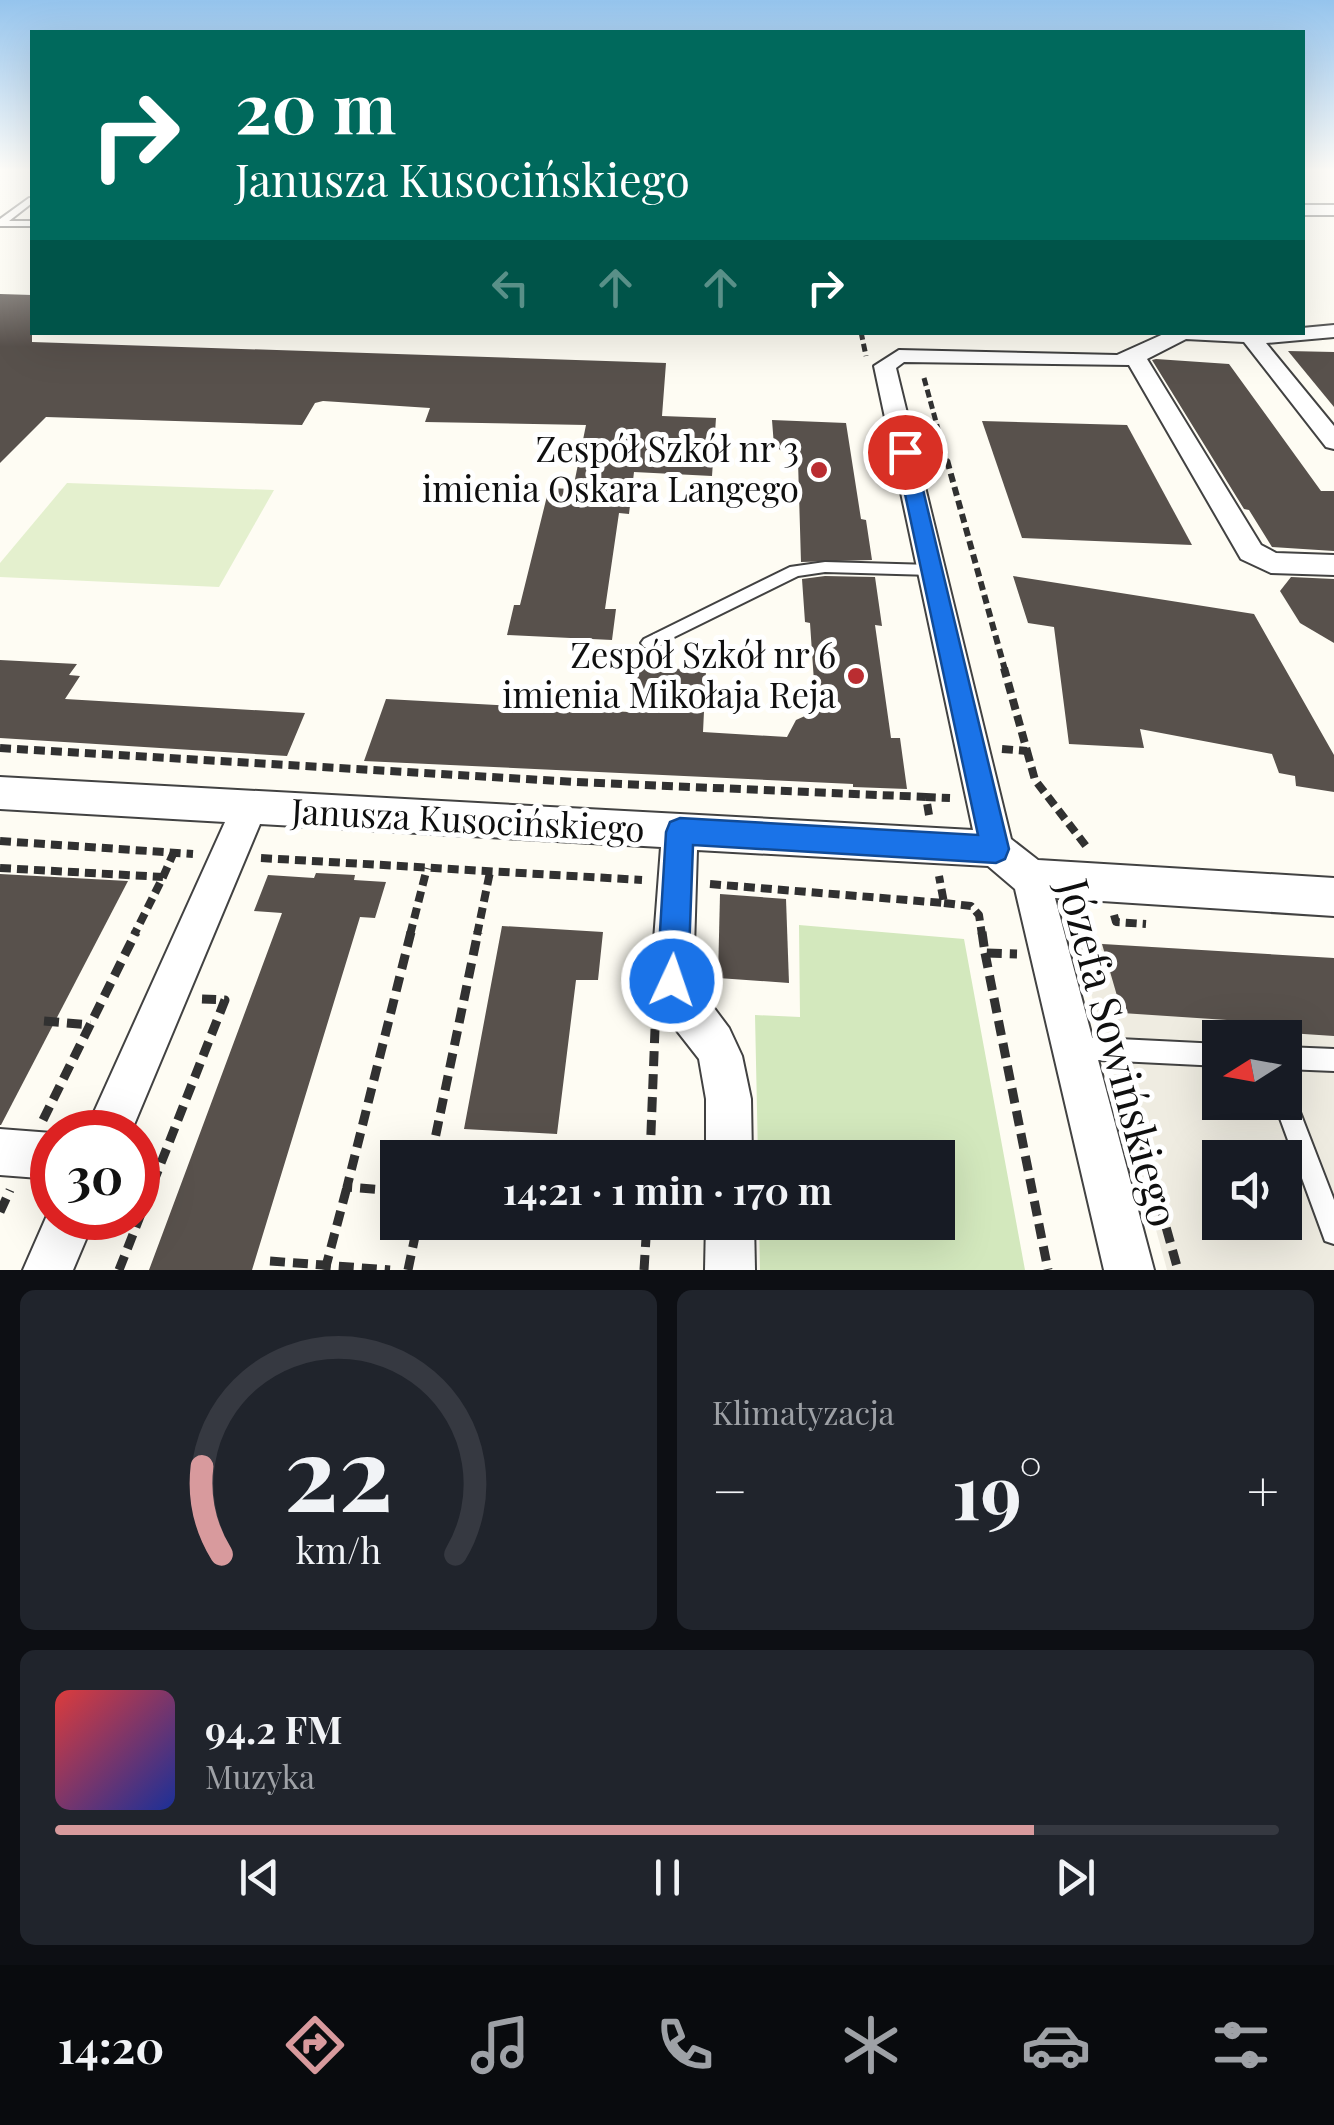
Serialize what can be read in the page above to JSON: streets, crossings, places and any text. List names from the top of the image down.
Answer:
{
  "streets": {
    "street": ["Janusza Kusocińskiego", "Józefa Sowińskiego"]
  },
  "crossings": [
    ["Janusza Kusocińskiego", "Józefa Sowińskiego"]
  ],
  "places": ["Zespół Szkół nr 3 imienia Oskara Langego", "Zespół Szkół nr 6 imienia Mikołaja Reja"],
  "north": "left",
  "page": {
    "turn": ["20 m", "Janusza Kusocińskiego"],
    "limit": "30",
    "trip": "14:21 · 1 min · 170 m",
    "tile": "Klimatyzacja",
    "heat": ["−", "19°", "+"],
    "song": ["94.2 FM", "Muzyka"],
    "tabs": "14:20",
    "gauge": ["22", "km/h"]
  }
}
